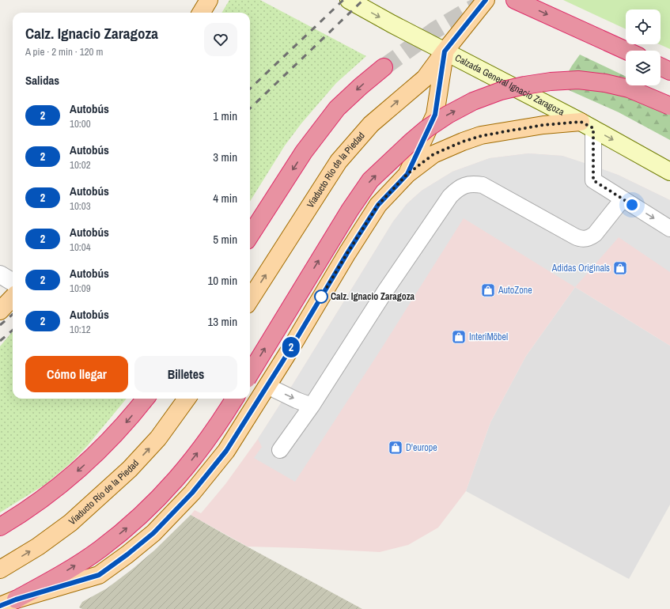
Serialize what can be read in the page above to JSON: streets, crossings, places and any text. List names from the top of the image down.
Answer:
{
  "streets": {
    "main road": ["Calzada General Ignacio Zaragoza", "Viaducto Río de la Piedad"]
  },
  "crossings": [
    ["Calzada General Ignacio Zaragoza", "Viaducto Río de la Piedad"]
  ],
  "one_way": ["Calzada General Ignacio Zaragoza"],
  "places": {
    "shop": [
      "Adidas Originals",
      "AutoZone",
      "InteriMöbel",
      "D'europe"
    ],
    "other": ["Calz. Ignacio Zaragoza"]
  },
  "lines": ["bus line 2"],
  "page": {
    "on_map": "2",
    "heading": [
      ["Calz. Ignacio Zaragoza", "A pie · 2 min · 120 m"],
      "Salidas"
    ],
    "list": [
      {
        "mark": "2",
        "name": "Autobús",
        "note": "10:00",
        "value": "1 min"
      },
      {
        "mark": "2",
        "name": "Autobús",
        "note": "10:02",
        "value": "3 min"
      },
      {
        "mark": "2",
        "name": "Autobús",
        "note": "10:03",
        "value": "4 min"
      },
      {
        "mark": "2",
        "name": "Autobús",
        "note": "10:04",
        "value": "5 min"
      },
      {
        "mark": "2",
        "name": "Autobús",
        "note": "10:09",
        "value": "10 min"
      },
      {
        "mark": "2",
        "name": "Autobús",
        "note": "10:12",
        "value": "13 min"
      }
    ],
    "buttons": ["Cómo llegar", "Billetes"]
  }
}
